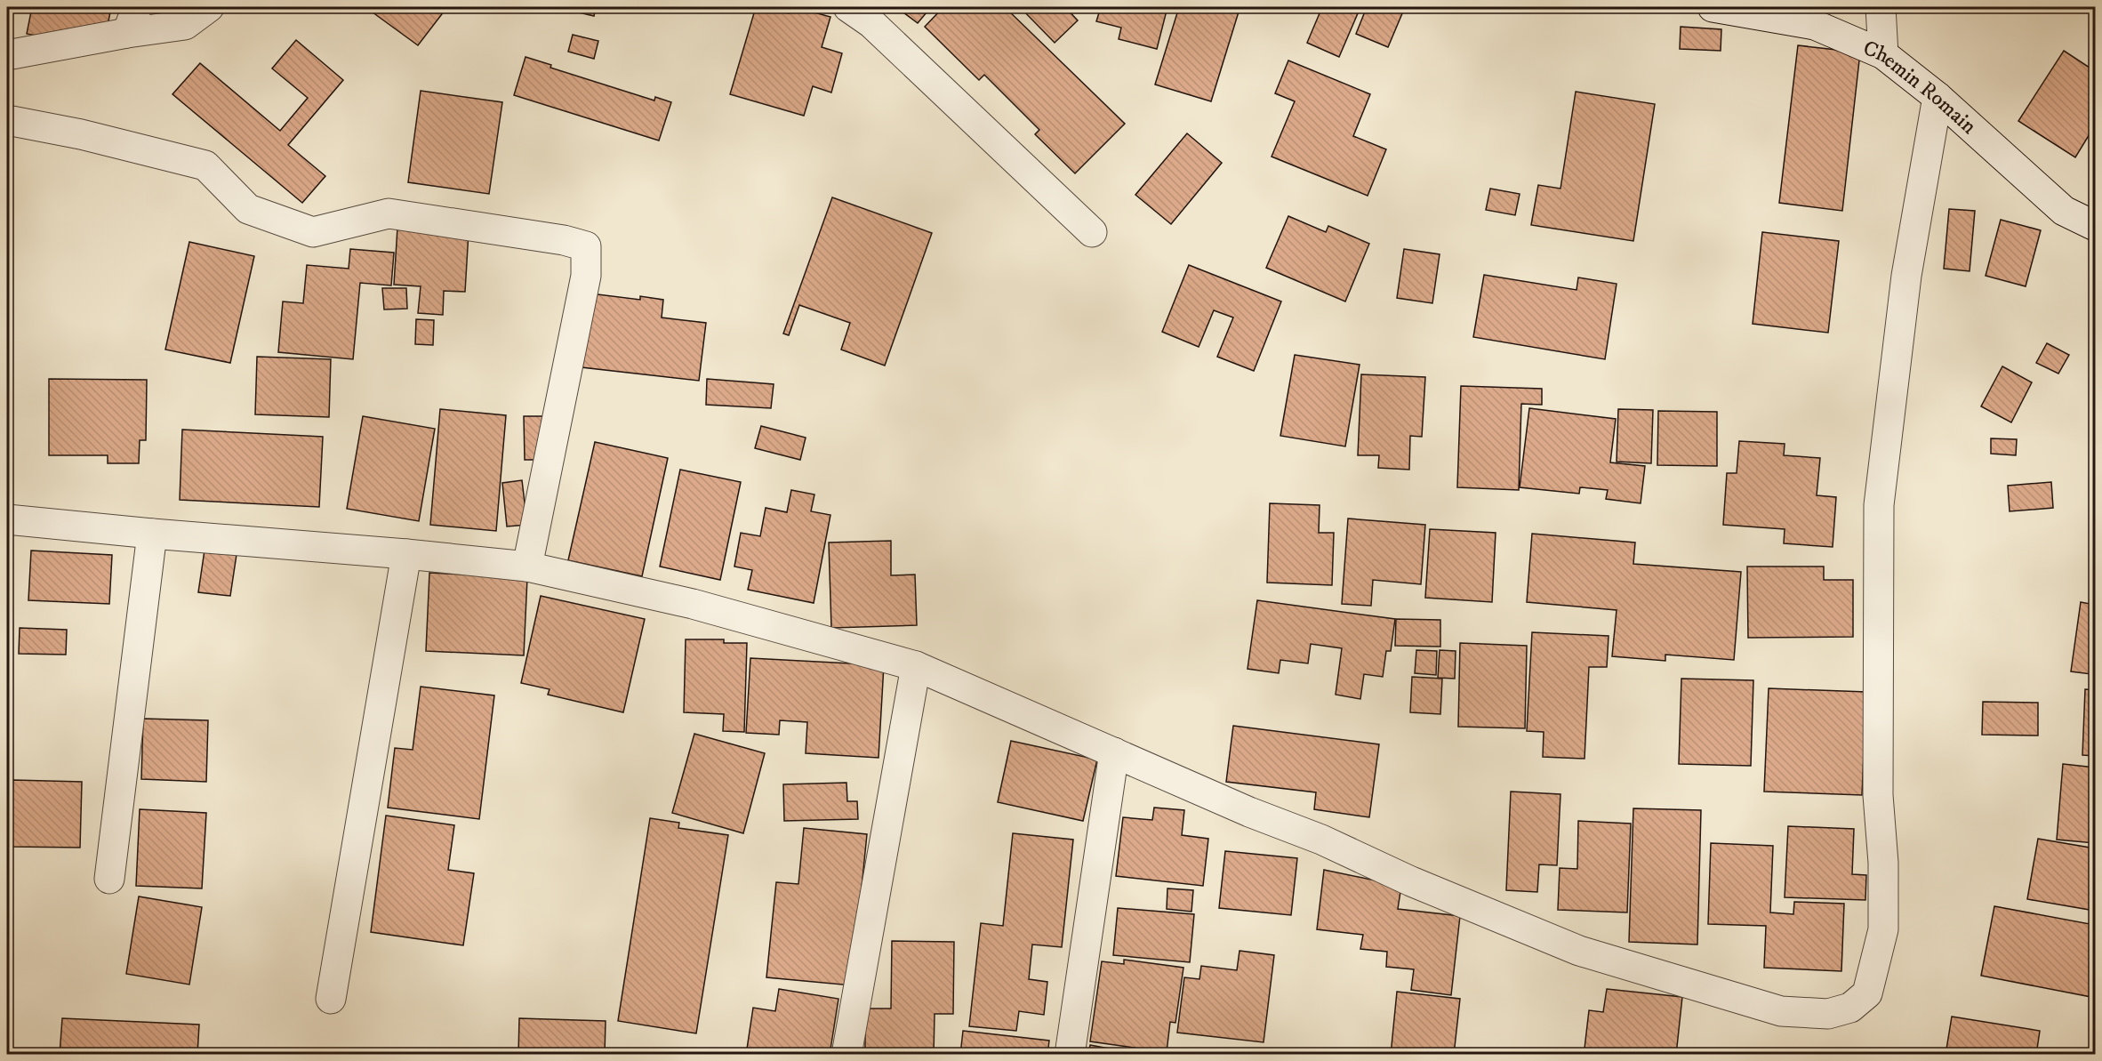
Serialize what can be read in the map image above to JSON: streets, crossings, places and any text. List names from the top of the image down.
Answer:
{
  "streets": {
    "street": ["Chemin Romain"]
  }
}
